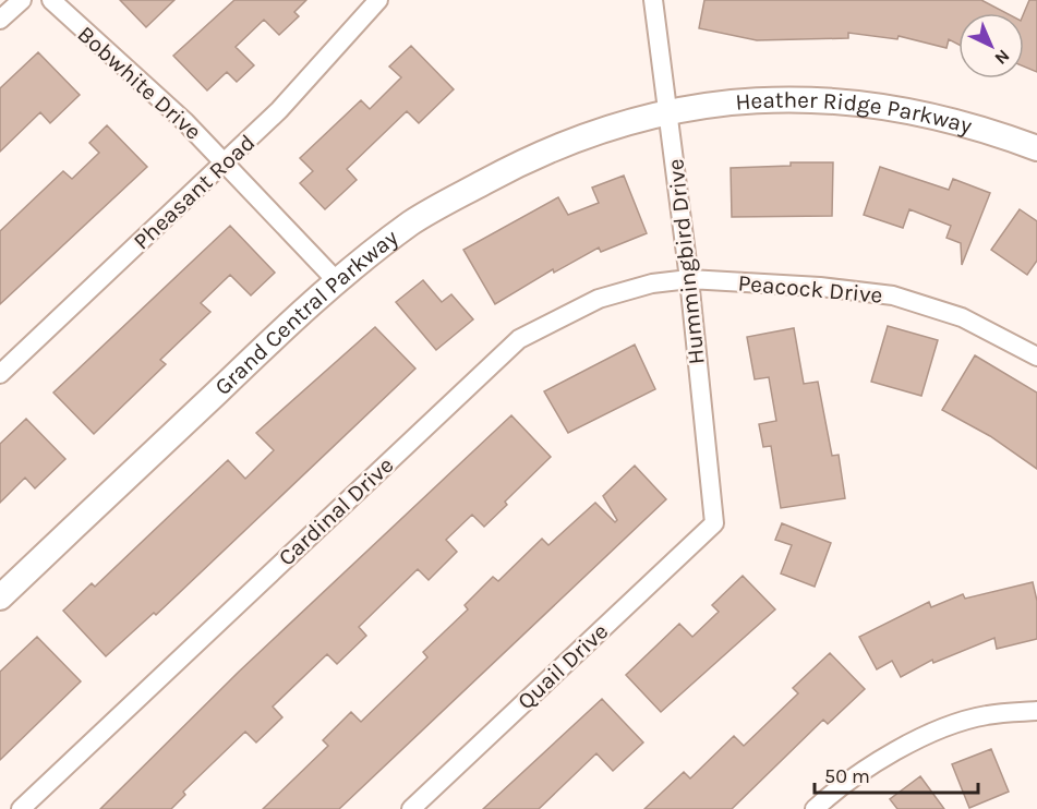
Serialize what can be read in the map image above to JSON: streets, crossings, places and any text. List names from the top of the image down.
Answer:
{
  "streets": {
    "street": [
      "Bobwhite Drive",
      "Heather Ridge Parkway",
      "Pheasant Road",
      "Hummingbird Drive",
      "Peacock Drive",
      "Grand Central Parkway",
      "Cardinal Drive",
      "Quail Drive"
    ]
  },
  "crossings": [
    ["Bobwhite Drive", "Pheasant Road"],
    ["Bobwhite Drive", "Grand Central Parkway"],
    ["Heather Ridge Parkway", "Hummingbird Drive"],
    ["Heather Ridge Parkway", "Grand Central Parkway"],
    ["Hummingbird Drive", "Peacock Drive"],
    ["Hummingbird Drive", "Grand Central Parkway"],
    ["Hummingbird Drive", "Cardinal Drive"],
    ["Hummingbird Drive", "Quail Drive"],
    ["Peacock Drive", "Cardinal Drive"]
  ],
  "scale_bar": "50 m",
  "north": "bottom right"
}
